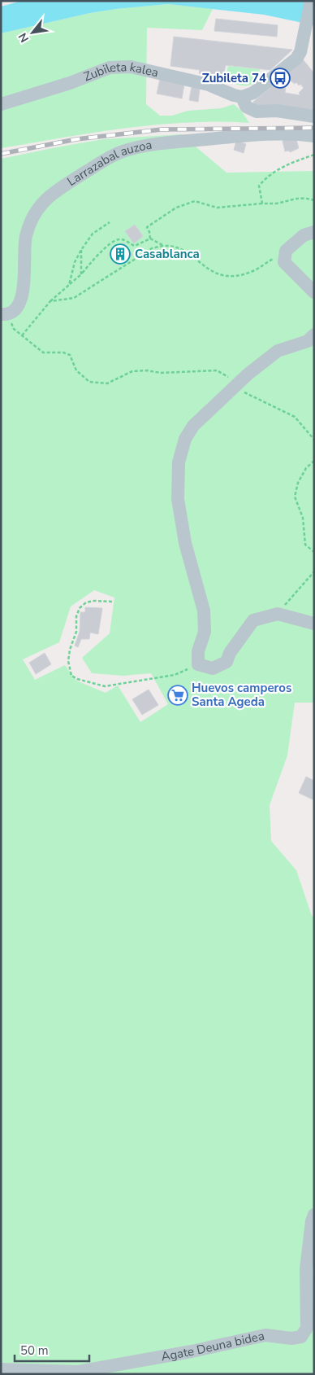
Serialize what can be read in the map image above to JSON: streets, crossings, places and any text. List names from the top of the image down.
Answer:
{
  "streets": {
    "street": ["Zubileta kalea", "Larrazabal auzoa", "Agate Deuna bidea"]
  },
  "places": {
    "bus stop": ["Zubileta 74"],
    "building": ["Casablanca"],
    "supermarket": ["Huevos camperos Santa Ageda"]
  },
  "scale_bar": "50 m",
  "north": "bottom left"
}
